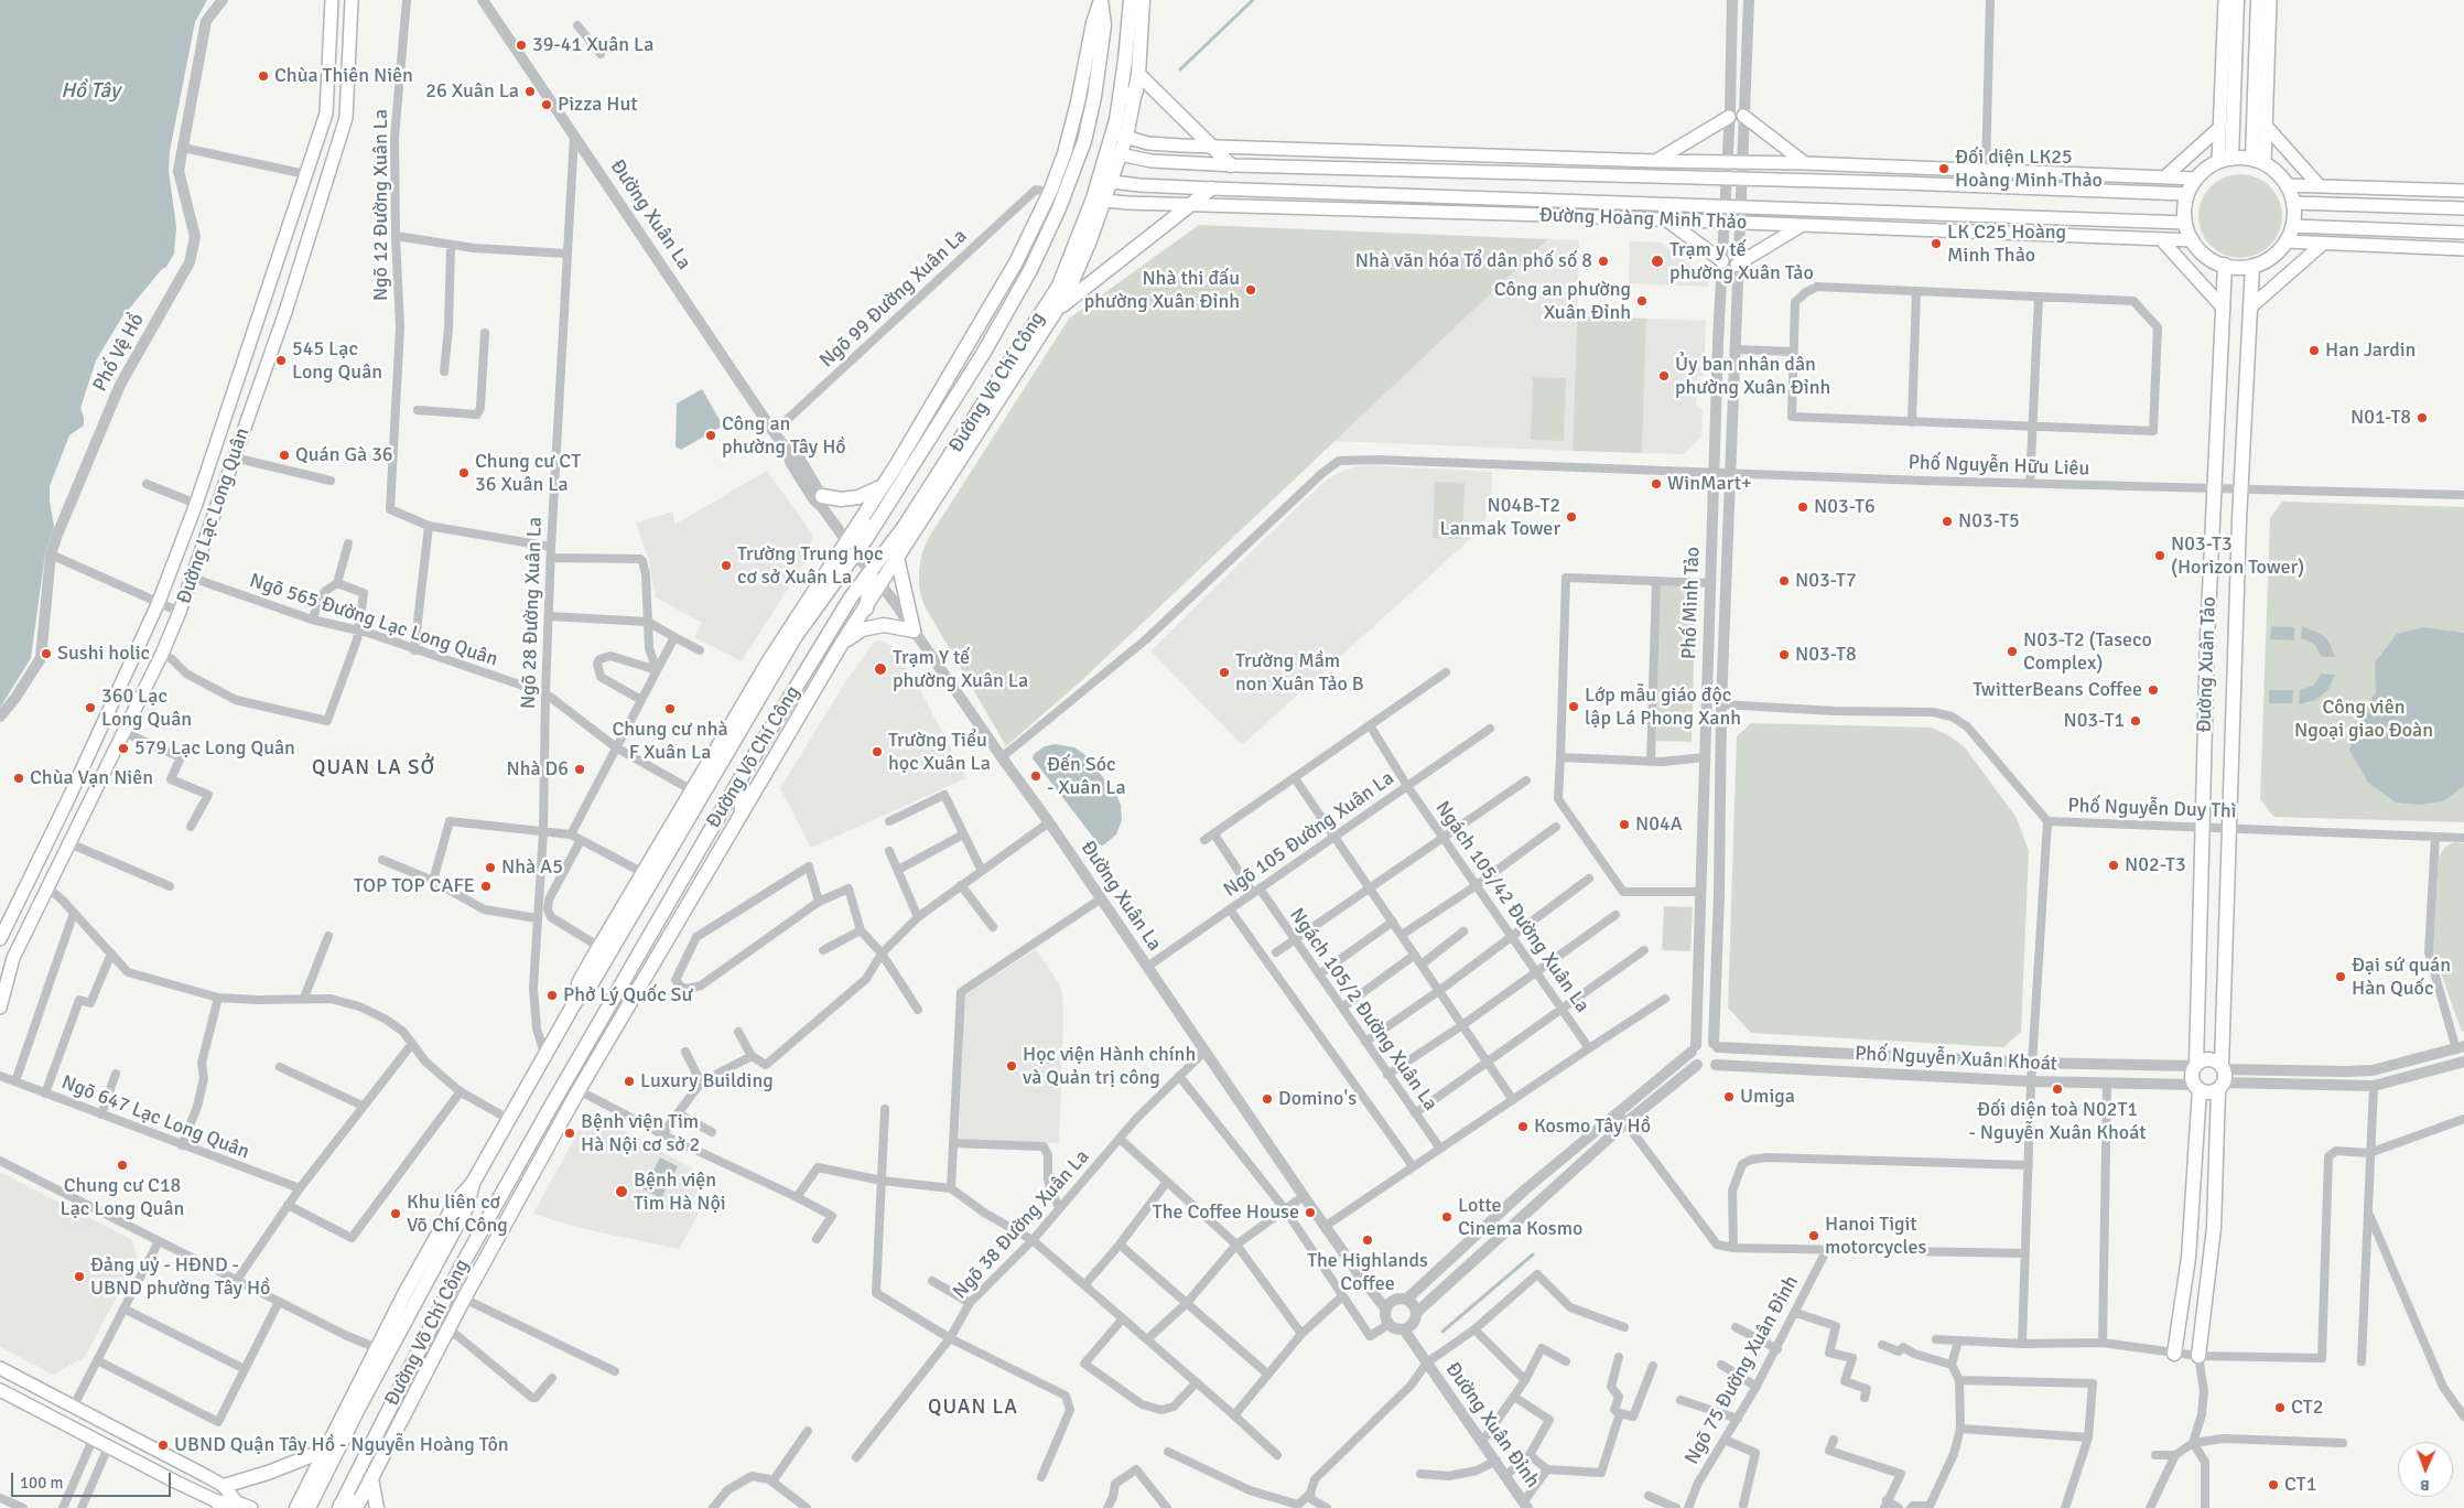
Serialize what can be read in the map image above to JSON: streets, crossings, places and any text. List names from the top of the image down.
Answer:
{
  "streets": {
    "main road": [
      "Đường Hoàng Minh Thảo",
      "Đường Võ Chí Công",
      "Đường Lạc Long Quân",
      "Đường Xuân Tảo"
    ],
    "street": [
      "Ngõ 12 Đường Xuân La",
      "Đường Xuân La",
      "Ngõ 99 Đường Xuân La",
      "Phố Vệ Hồ",
      "Phố Nguyễn Hữu Liêu",
      "Phố Minh Tảo",
      "Ngõ 28 Đường Xuân La",
      "Ngõ 565 Đường Lạc Long Quân",
      "Phố Nguyễn Duy Thì",
      "Ngõ 105 Đường Xuân La",
      "Ngách 105/42 Đường Xuân La",
      "Ngách 105/2 Đường Xuân La",
      "Phố Nguyễn Xuân Khoát",
      "Ngõ 647 Lạc Long Quân",
      "Ngõ 38 Đường Xuân La",
      "Ngõ 75 Đường Xuân Đỉnh",
      "Đường Xuân Đỉnh"
    ]
  },
  "crossings": [
    ["Đường Xuân La", "Ngõ 99 Đường Xuân La"],
    ["Đường Xuân La", "Đường Võ Chí Công"],
    ["Đường Xuân La", "Phố Nguyễn Hữu Liêu"],
    ["Đường Xuân La", "Ngõ 28 Đường Xuân La"],
    ["Đường Xuân La", "Ngõ 105 Đường Xuân La"],
    ["Đường Xuân La", "Ngõ 38 Đường Xuân La"],
    ["Đường Hoàng Minh Thảo", "Đường Võ Chí Công"],
    ["Đường Hoàng Minh Thảo", "Phố Minh Tảo"],
    ["Đường Hoàng Minh Thảo", "Đường Xuân Tảo"],
    ["Ngõ 99 Đường Xuân La", "Đường Võ Chí Công"],
    ["Đường Võ Chí Công", "Ngõ 28 Đường Xuân La"],
    ["Đường Võ Chí Công", "Ngõ 565 Đường Lạc Long Quân"],
    ["Phố Nguyễn Hữu Liêu", "Phố Minh Tảo"],
    ["Phố Nguyễn Hữu Liêu", "Đường Xuân Tảo"],
    ["Đường Lạc Long Quân", "Ngõ 565 Đường Lạc Long Quân"],
    ["Phố Minh Tảo", "Phố Nguyễn Duy Thì"],
    ["Phố Minh Tảo", "Phố Nguyễn Xuân Khoát"],
    ["Ngõ 28 Đường Xuân La", "Ngõ 565 Đường Lạc Long Quân"],
    ["Đường Xuân Tảo", "Phố Nguyễn Duy Thì"],
    ["Đường Xuân Tảo", "Phố Nguyễn Xuân Khoát"],
    ["Ngõ 105 Đường Xuân La", "Ngách 105/42 Đường Xuân La"],
    ["Ngõ 105 Đường Xuân La", "Ngách 105/2 Đường Xuân La"]
  ],
  "districts": ["QUAN LA SỞ", "QUAN LA"],
  "water": ["Hồ Tây"],
  "parks": ["Công viên Ngoại giao Đoàn"],
  "places": [
    "39-41 Xuân La",
    "Chùa Thiên Niên",
    "26 Xuân La",
    "Pizza Hut",
    "Đối diện LK25 Hoàng Minh Thảo",
    "LK C25 Hoàng Minh Thảo",
    "Nhà văn hóa Tổ dân phố số 8",
    "Trạm y tế phường Xuân Tảo",
    "Nhà thi đấu phường Xuân Đỉnh",
    "Công an phường Xuân Đỉnh",
    "Han Jardin",
    "545 Lạc Long Quân",
    "Ủy ban nhân dân phường Xuân Đỉnh",
    "N01-T8",
    "Công an phường Tây Hồ",
    "Quán Gà 36",
    "Chung cư CT 36 Xuân La",
    "WinMart+",
    "N03-T6",
    "N04B-T2 Lanmak Tower",
    "N03-T5",
    "N03-T3 (Horizon Tower)",
    "Trường Trung học cơ sở Xuân La",
    "N03-T7",
    "N03-T2 (Taseco Complex)",
    "Sushi holic",
    "N03-T8",
    "Trạm Y tế phường Xuân La",
    "Trường Mầm non Xuân Tảo B",
    "TwitterBeans Coffee",
    "Lớp mẫu giáo độc lập Lá Phong Xanh",
    "360 Lạc Long Quân",
    "Chung cư nhà F Xuân La",
    "N03-T1",
    "579 Lạc Long Quân",
    "Trường Tiểu học Xuân La",
    "Nhà D6",
    "Đến Sóc - Xuân La",
    "Chùa Vạn Niên",
    "N04A",
    "N02-T3",
    "Nhà A5",
    "TOP TOP CAFE",
    "Đại sứ quán Hàn Quốc",
    "Phở Lý Quốc Sư",
    "Học viện Hành chính và Quản trị công",
    "Luxury Building",
    "Đối diện toà N02T1 - Nguyễn Xuân Khoát",
    "Umiga",
    "Domino's",
    "Kosmo Tây Hồ",
    "Bệnh viện Tim Hà Nội cơ sở 2",
    "Chung cư C18 Lạc Long Quân",
    "Bệnh viện Tim Hà Nội",
    "The Coffee House",
    "Khu liên cơ Võ Chí Công",
    "Lotte Cinema Kosmo",
    "Hanoi Tigit motorcycles",
    "The Highlands Coffee",
    "Đảng uỷ - HĐND - UBND phường Tây Hồ",
    "CT2",
    "UBND Quận Tây Hồ - Nguyễn Hoàng Tôn",
    "CT1"
  ],
  "scale_bar": "100 m",
  "north": "bottom"
}
